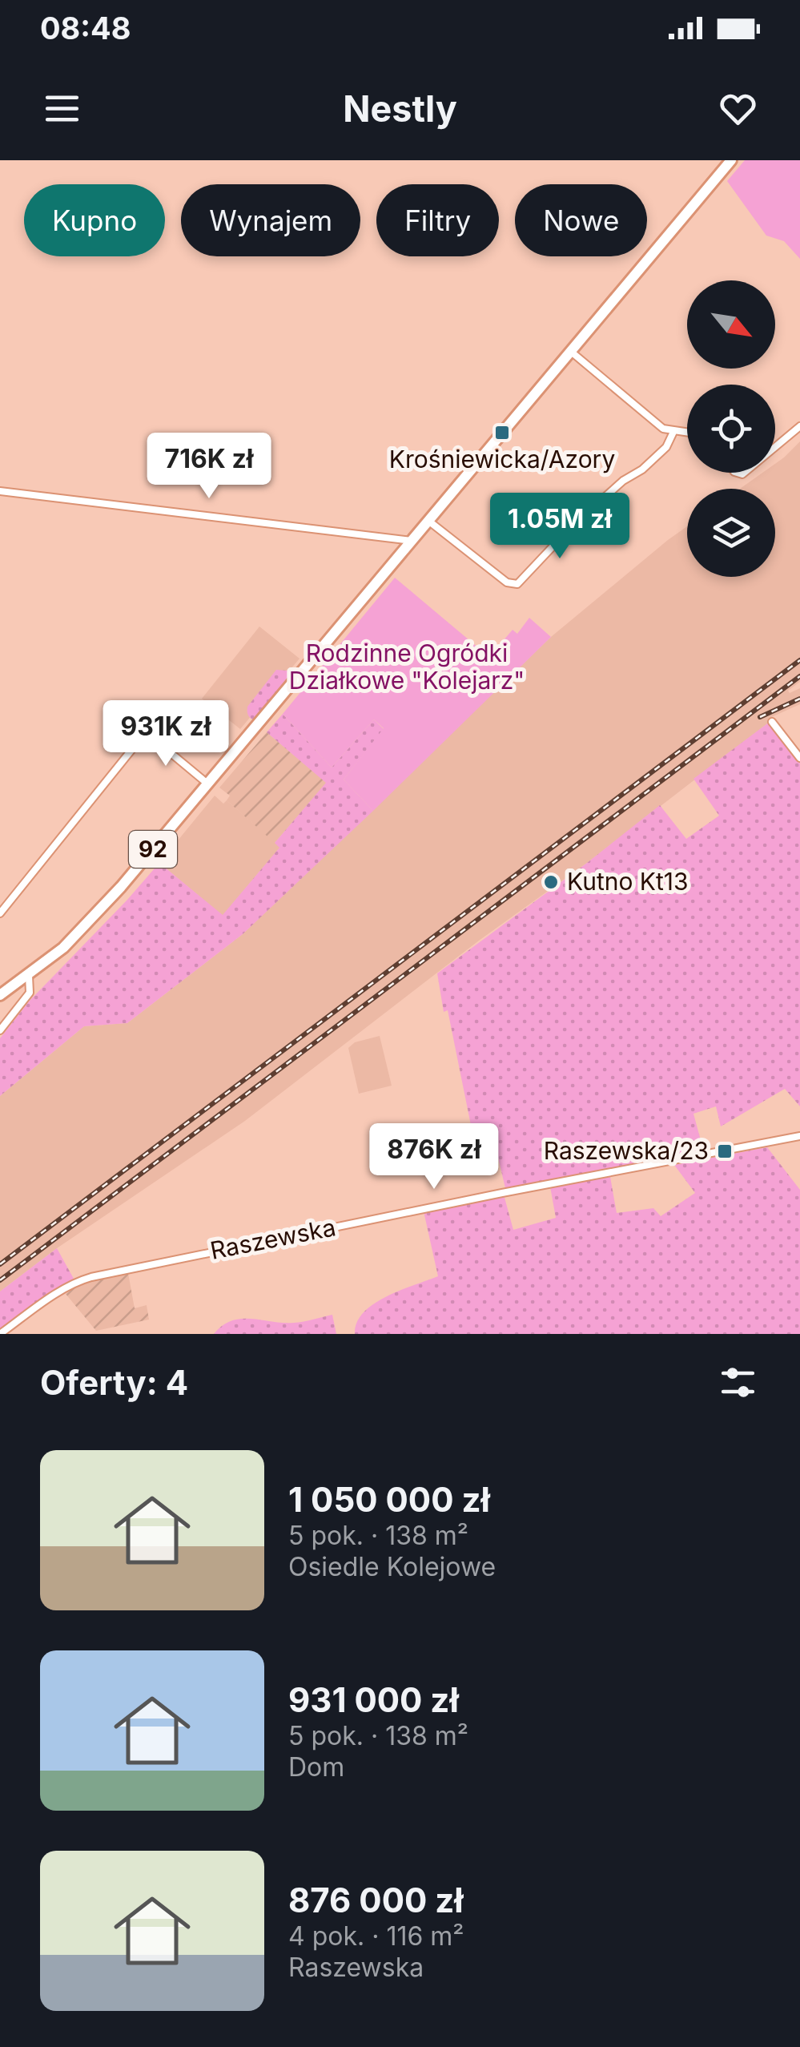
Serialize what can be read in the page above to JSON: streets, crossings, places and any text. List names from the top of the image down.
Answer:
{
  "streets": {
    "main road": ["92"],
    "street": ["Raszewska"]
  },
  "parks": ["Rodzinne Ogródki Działkowe \"Kolejarz\""],
  "places": {
    "transit": ["Krośniewicka/Azory", "Raszewska/23"],
    "other": ["Kutno Kt13"]
  },
  "north": "bottom right",
  "page": {
    "status": "08:48",
    "header": "Nestly",
    "chip": [
      "Kupno",
      "Wynajem",
      "Filtry",
      "Nowe"
    ],
    "price": [
      "716K zł",
      "1.05M zł",
      "931K zł",
      "876K zł"
    ],
    "heading": "Oferty: 4",
    "list": [
      {
        "name": "1 050 000 zł",
        "note": "5 pok. · 138 m² · Osiedle Kolejowe"
      },
      {
        "name": "931 000 zł",
        "note": "5 pok. · 138 m² · Dom"
      },
      {
        "name": "876 000 zł",
        "note": "4 pok. · 116 m² · Raszewska"
      }
    ]
  }
}
